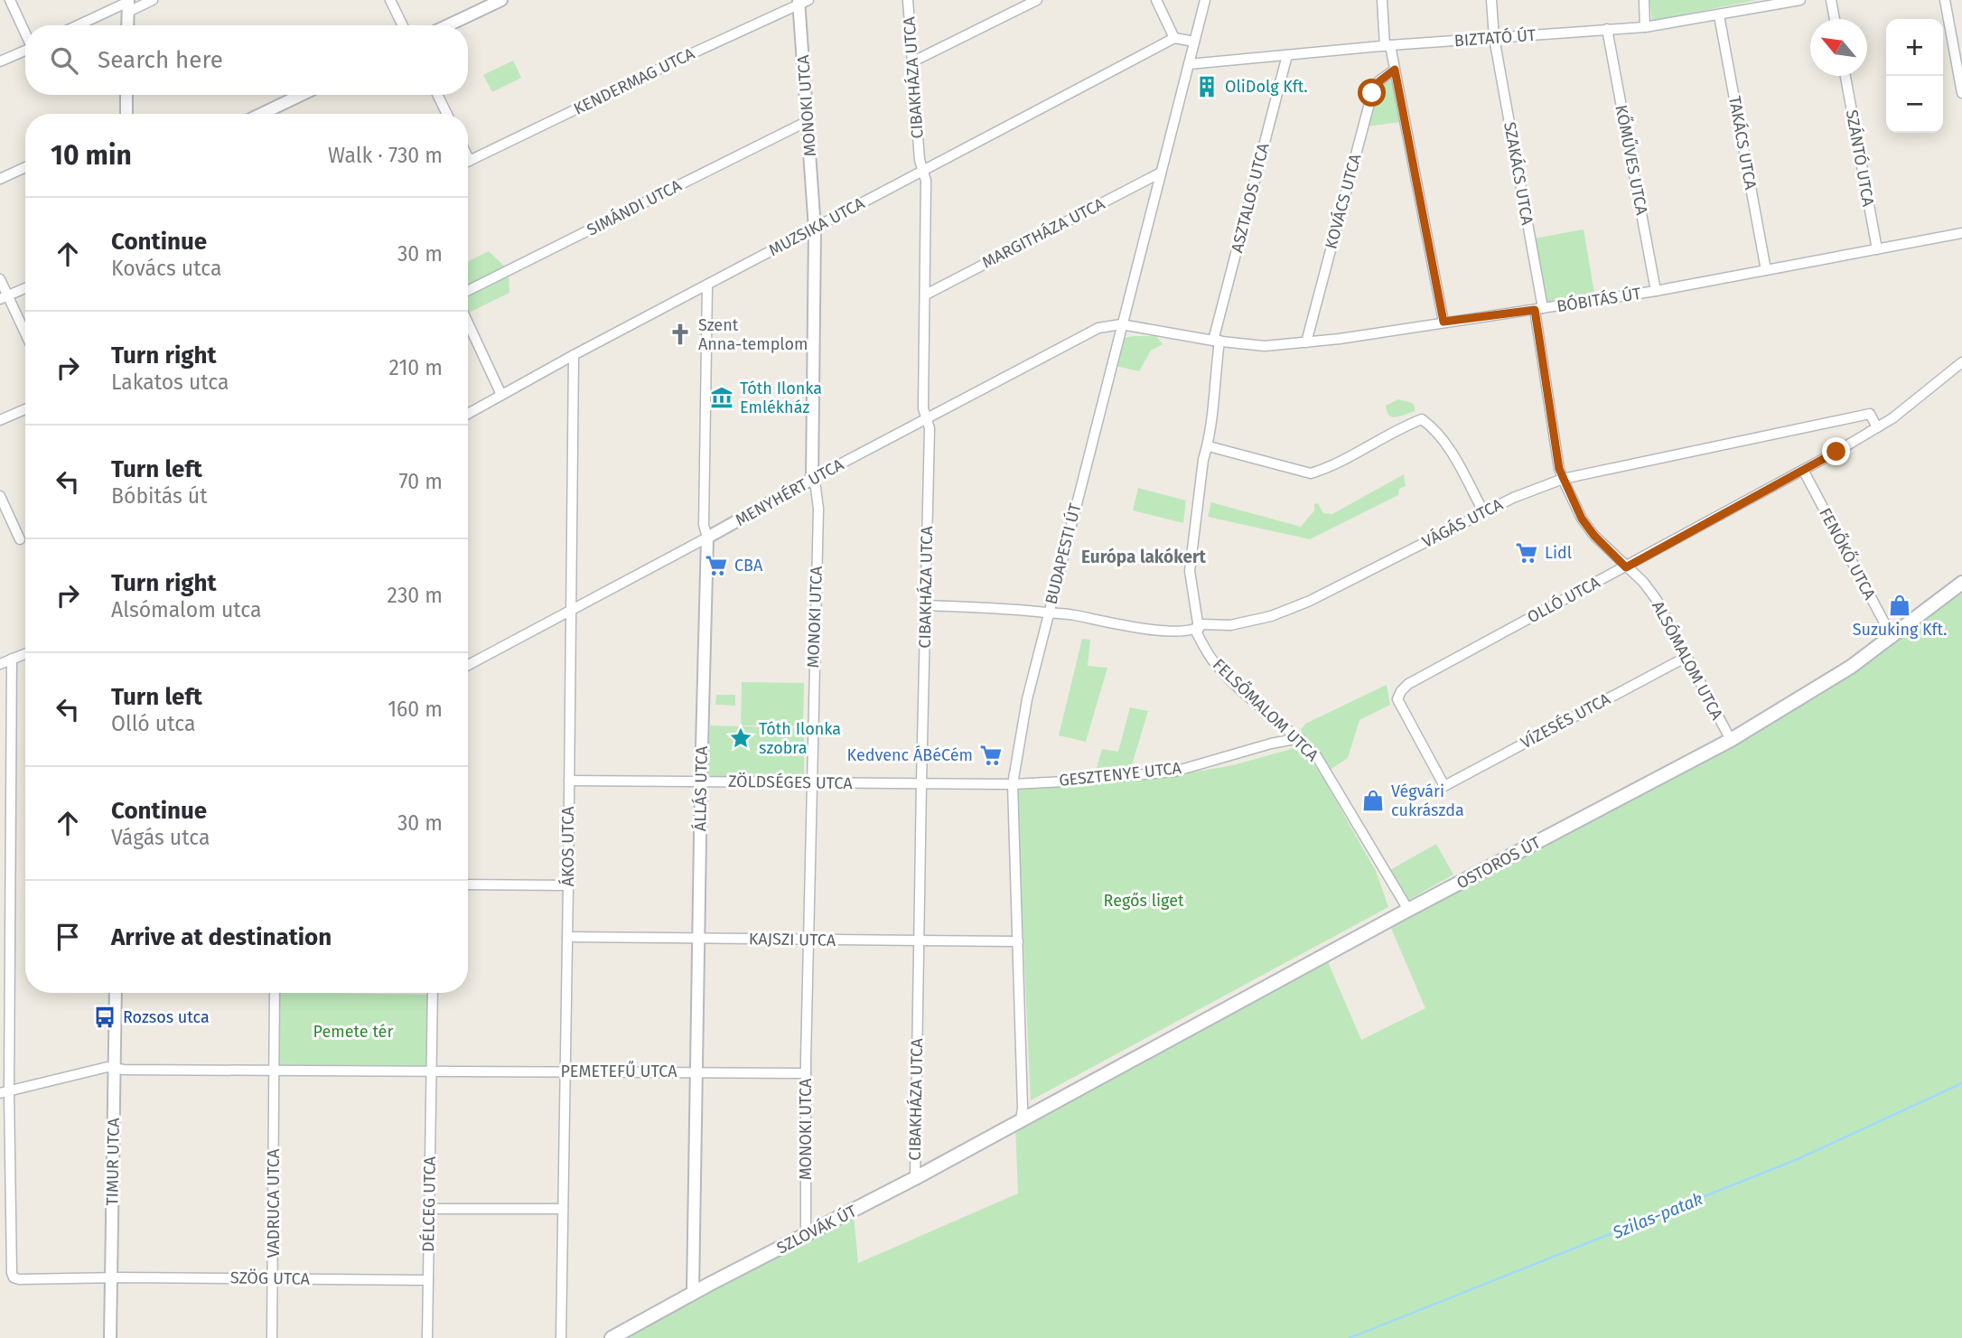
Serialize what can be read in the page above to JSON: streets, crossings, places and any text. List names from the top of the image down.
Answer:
{
  "streets": {
    "main road": ["OSTOROS ÚT", "SZLOVÁK ÚT"],
    "street": [
      "BIZTATÓ ÚT",
      "CIBAKHÁZA UTCA",
      "KENDERMAG UTCA",
      "MONOKI UTCA",
      "TAKÁCS UTCA",
      "SZÁNTÓ UTCA",
      "KŐMŰVES UTCA",
      "SZAKÁCS UTCA",
      "ASZTALOS UTCA",
      "KOVÁCS UTCA",
      "SIMÁNDI UTCA",
      "MUZSIKA UTCA",
      "MARGITHÁZA UTCA",
      "BÓBITÁS ÚT",
      "MENYHÉRT UTCA",
      "VÁGÁS UTCA",
      "BUDAPESTI ÚT",
      "FENŐKŐ UTCA",
      "OLLÓ UTCA",
      "ALSÓMALOM UTCA",
      "FELSŐMALOM UTCA",
      "VÍZESÉS UTCA",
      "GESZTENYE UTCA",
      "ZÖLDSÉGES UTCA",
      "ÁLLÁS UTCA",
      "ÁKOS UTCA",
      "KAJSZI UTCA",
      "PEMETEFŰ UTCA",
      "TIMUR UTCA",
      "VADRUCA UTCA",
      "DÉLCEG UTCA",
      "SZÖG UTCA"
    ]
  },
  "crossings": [
    ["BIZTATÓ ÚT", "TAKÁCS UTCA"],
    ["BIZTATÓ ÚT", "KŐMŰVES UTCA"],
    ["BIZTATÓ ÚT", "SZAKÁCS UTCA"],
    ["BIZTATÓ ÚT", "ASZTALOS UTCA"],
    ["BIZTATÓ ÚT", "BUDAPESTI ÚT"],
    ["CIBAKHÁZA UTCA", "MUZSIKA UTCA"],
    ["CIBAKHÁZA UTCA", "MARGITHÁZA UTCA"],
    ["CIBAKHÁZA UTCA", "MENYHÉRT UTCA"],
    ["CIBAKHÁZA UTCA", "VÁGÁS UTCA"],
    ["CIBAKHÁZA UTCA", "ZÖLDSÉGES UTCA"],
    ["CIBAKHÁZA UTCA", "KAJSZI UTCA"],
    ["CIBAKHÁZA UTCA", "SZLOVÁK ÚT"],
    ["KENDERMAG UTCA", "MONOKI UTCA"],
    ["MONOKI UTCA", "SIMÁNDI UTCA"],
    ["MONOKI UTCA", "MUZSIKA UTCA"],
    ["MONOKI UTCA", "MENYHÉRT UTCA"],
    ["MONOKI UTCA", "ZÖLDSÉGES UTCA"],
    ["MONOKI UTCA", "KAJSZI UTCA"],
    ["MONOKI UTCA", "PEMETEFŰ UTCA"],
    ["MONOKI UTCA", "SZLOVÁK ÚT"],
    ["TAKÁCS UTCA", "BÓBITÁS ÚT"],
    ["SZÁNTÓ UTCA", "BÓBITÁS ÚT"],
    ["KŐMŰVES UTCA", "BÓBITÁS ÚT"],
    ["SZAKÁCS UTCA", "BÓBITÁS ÚT"],
    ["SZAKÁCS UTCA", "ALSÓMALOM UTCA"],
    ["ASZTALOS UTCA", "BÓBITÁS ÚT"],
    ["ASZTALOS UTCA", "FELSŐMALOM UTCA"],
    ["KOVÁCS UTCA", "BÓBITÁS ÚT"],
    ["MUZSIKA UTCA", "ÁLLÁS UTCA"],
    ["MUZSIKA UTCA", "ÁKOS UTCA"],
    ["MARGITHÁZA UTCA", "BUDAPESTI ÚT"],
    ["BÓBITÁS ÚT", "MENYHÉRT UTCA"],
    ["BÓBITÁS ÚT", "BUDAPESTI ÚT"],
    ["BÓBITÁS ÚT", "ALSÓMALOM UTCA"],
    ["BÓBITÁS ÚT", "FELSŐMALOM UTCA"],
    ["MENYHÉRT UTCA", "BUDAPESTI ÚT"],
    ["MENYHÉRT UTCA", "ÁLLÁS UTCA"],
    ["MENYHÉRT UTCA", "ÁKOS UTCA"],
    ["VÁGÁS UTCA", "BUDAPESTI ÚT"],
    ["VÁGÁS UTCA", "ALSÓMALOM UTCA"],
    ["VÁGÁS UTCA", "FELSŐMALOM UTCA"],
    ["BUDAPESTI ÚT", "GESZTENYE UTCA"],
    ["BUDAPESTI ÚT", "ZÖLDSÉGES UTCA"],
    ["BUDAPESTI ÚT", "OSTOROS ÚT"],
    ["BUDAPESTI ÚT", "KAJSZI UTCA"],
    ["BUDAPESTI ÚT", "SZLOVÁK ÚT"],
    ["FENŐKŐ UTCA", "OLLÓ UTCA"],
    ["FENŐKŐ UTCA", "OSTOROS ÚT"],
    ["OLLÓ UTCA", "ALSÓMALOM UTCA"],
    ["OLLÓ UTCA", "VÍZESÉS UTCA"],
    ["ALSÓMALOM UTCA", "VÍZESÉS UTCA"],
    ["ALSÓMALOM UTCA", "OSTOROS ÚT"],
    ["FELSŐMALOM UTCA", "GESZTENYE UTCA"],
    ["FELSŐMALOM UTCA", "OSTOROS ÚT"],
    ["GESZTENYE UTCA", "ZÖLDSÉGES UTCA"],
    ["ZÖLDSÉGES UTCA", "ÁLLÁS UTCA"],
    ["ZÖLDSÉGES UTCA", "ÁKOS UTCA"],
    ["ÁLLÁS UTCA", "KAJSZI UTCA"],
    ["ÁLLÁS UTCA", "PEMETEFŰ UTCA"],
    ["ÁLLÁS UTCA", "SZLOVÁK ÚT"],
    ["ÁKOS UTCA", "KAJSZI UTCA"],
    ["ÁKOS UTCA", "PEMETEFŰ UTCA"],
    ["OSTOROS ÚT", "SZLOVÁK ÚT"],
    ["PEMETEFŰ UTCA", "DÉLCEG UTCA"],
    ["TIMUR UTCA", "SZÖG UTCA"],
    ["VADRUCA UTCA", "SZÖG UTCA"],
    ["DÉLCEG UTCA", "SZÖG UTCA"]
  ],
  "districts": ["Európa lakókert"],
  "water": ["Szilas-patak"],
  "parks": ["Regős liget", "Pemete tér"],
  "places": {
    "building": ["OliDolg Kft."],
    "church": ["Szent Anna-templom"],
    "museum": ["Tóth Ilonka Emlékház"],
    "supermarket": ["Lidl", "CBA", "Kedvenc ÁBéCém"],
    "shop": ["Suzuking Kft.", "Végvári cukrászda"],
    "place": ["Tóth Ilonka szobra"],
    "bus stop": ["Rozsos utca"]
  },
  "north": "top left",
  "page": {
    "map_buttons": ["+", "−"],
    "search": "Search here",
    "heading": ["10 min", "Walk · 730 m"],
    "list": [
      ["Continue", "Kovács utca", "30 m"],
      ["Turn right", "Lakatos utca", "210 m"],
      ["Turn left", "Bóbitás út", "70 m"],
      ["Turn right", "Alsómalom utca", "230 m"],
      ["Turn left", "Olló utca", "160 m"],
      ["Continue", "Vágás utca", "30 m"],
      "Arrive at destination"
    ]
  }
}
